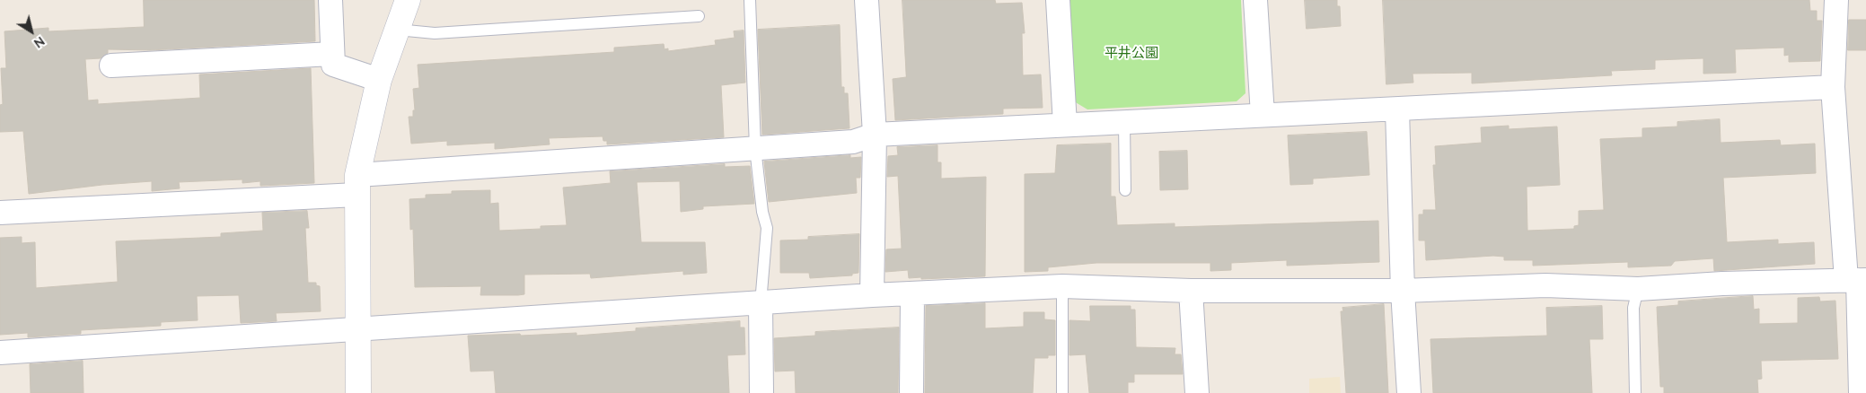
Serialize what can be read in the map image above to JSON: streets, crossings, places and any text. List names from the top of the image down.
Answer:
{
  "parks": ["平井公園"],
  "north": "bottom right"
}
